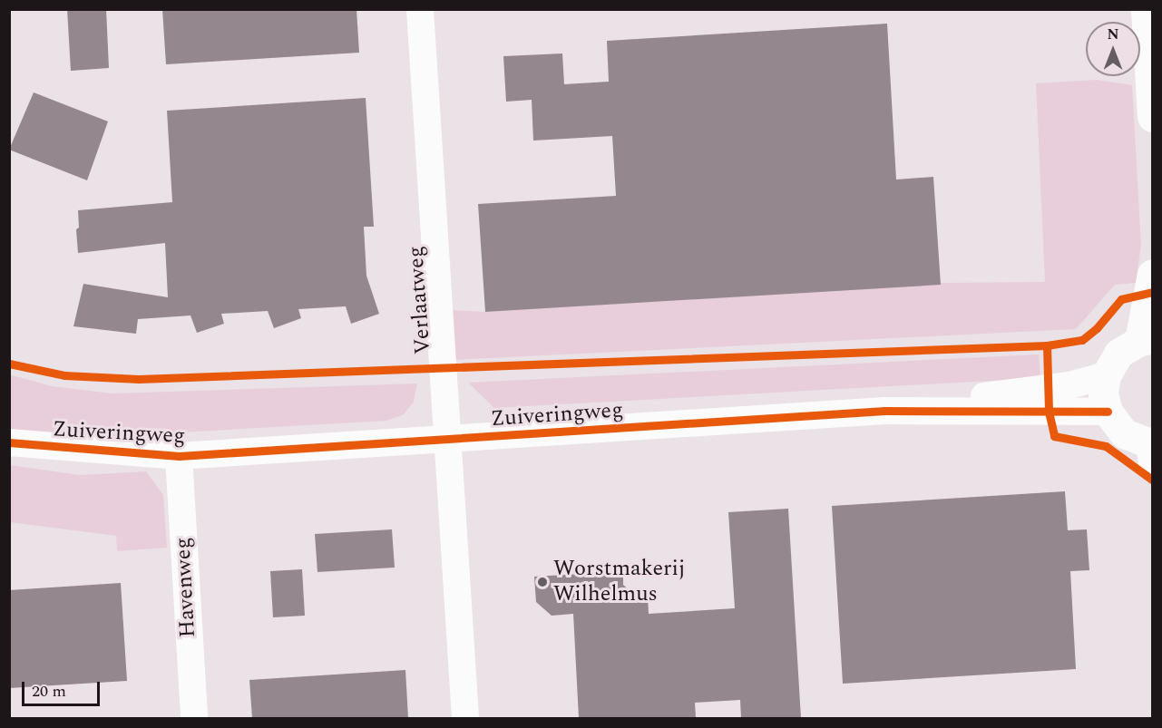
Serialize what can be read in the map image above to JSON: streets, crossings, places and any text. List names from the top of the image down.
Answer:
{
  "streets": {
    "street": ["Verlaatweg", "Zuiveringweg", "Havenweg"]
  },
  "crossings": [
    ["Verlaatweg", "Zuiveringweg"],
    ["Zuiveringweg", "Havenweg"]
  ],
  "places": ["Worstmakerij Wilhelmus"],
  "scale_bar": "20 m",
  "north": "top"
}
